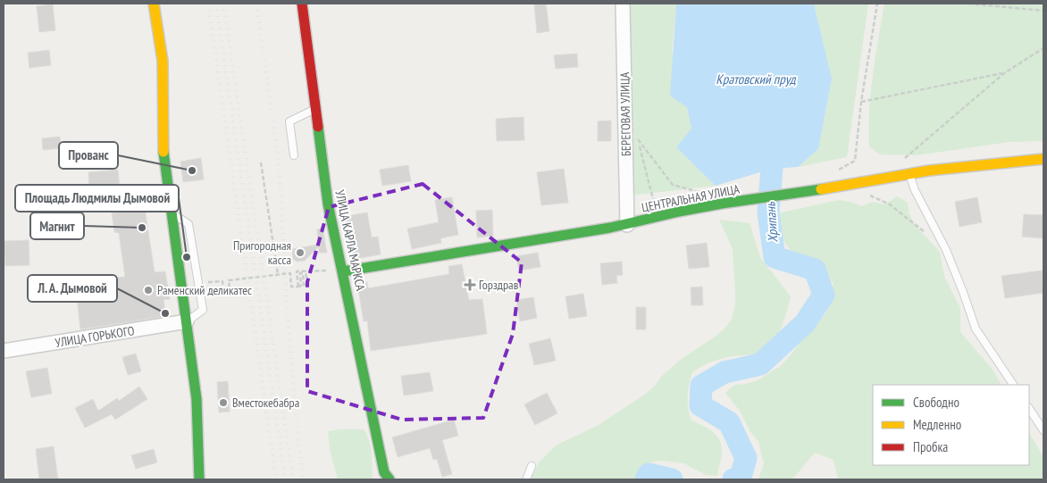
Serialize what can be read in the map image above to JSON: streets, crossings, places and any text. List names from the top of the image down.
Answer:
{
  "streets": {
    "street": [
      "БЕРЕГОВАЯ УЛИЦА",
      "ЦЕНТРАЛЬНАЯ УЛИЦА",
      "УЛИЦА КАРЛА МАРКСА",
      "УЛИЦА ГОРЬКОГО"
    ]
  },
  "crossings": [
    ["БЕРЕГОВАЯ УЛИЦА", "ЦЕНТРАЛЬНАЯ УЛИЦА"],
    ["ЦЕНТРАЛЬНАЯ УЛИЦА", "УЛИЦА КАРЛА МАРКСА"]
  ],
  "water": ["Кратовский пруд", "Хрипань"],
  "places": {
    "other": [
      "Прованс",
      "Магнит",
      "Пригородная касса",
      "Площадь Людмилы Дымовой",
      "Раменский деликатес",
      "Л. А. Дымовой",
      "Вместокебабра"
    ],
    "health": ["Горздрав"]
  },
  "legend": ["Свободно", "Медленно", "Пробка"]
}
